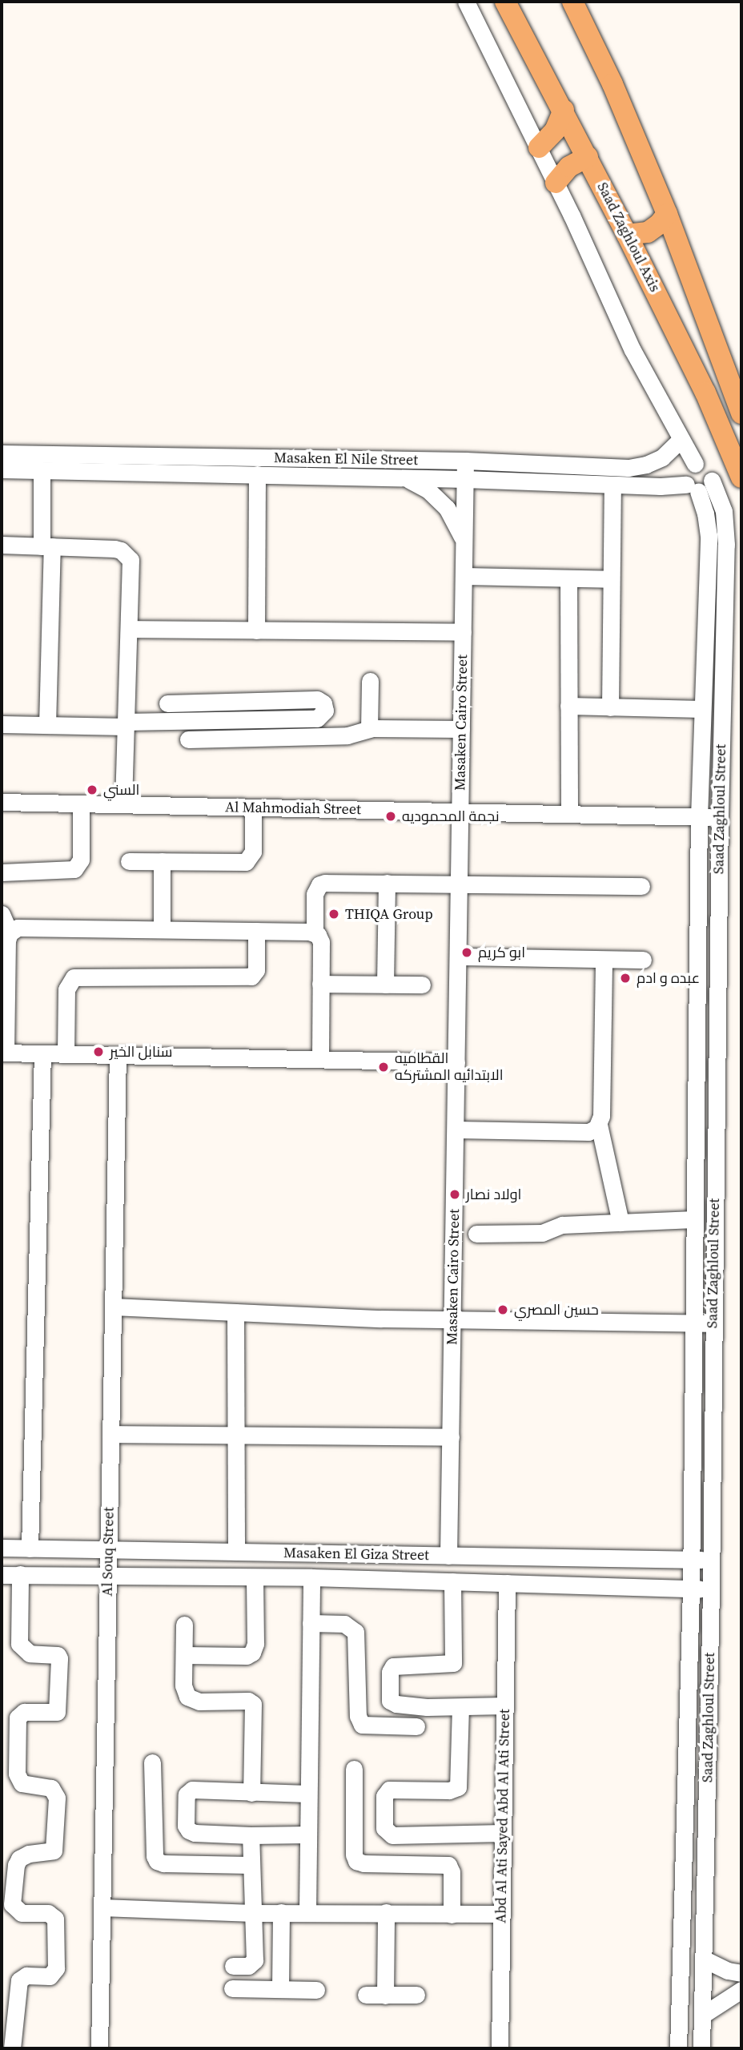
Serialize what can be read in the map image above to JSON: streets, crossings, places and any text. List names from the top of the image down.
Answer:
{
  "streets": {
    "main road": ["Saad Zaghloul Axis"],
    "street": [
      "Masaken El Nile Street",
      "Masaken Cairo Street",
      "Al Mahmodiah Street",
      "Saad Zaghloul Street",
      "Al Souq Street",
      "Masaken El Giza Street",
      "Abd Al Ati Sayed Abd Al Ati Street"
    ]
  },
  "crossings": [
    ["Masaken El Nile Street", "Masaken Cairo Street"],
    ["Masaken El Nile Street", "Saad Zaghloul Street"],
    ["Masaken Cairo Street", "Al Mahmodiah Street"],
    ["Masaken Cairo Street", "Masaken El Giza Street"],
    ["Al Mahmodiah Street", "Saad Zaghloul Street"],
    ["Saad Zaghloul Street", "Masaken El Giza Street"],
    ["Al Souq Street", "Masaken El Giza Street"],
    ["Masaken El Giza Street", "Abd Al Ati Sayed Abd Al Ati Street"]
  ],
  "places": [
    "السني",
    "نجمة المحموديه",
    "THIQA Group",
    "ابو كريم",
    "عبده و ادم",
    "سنابل الخير",
    "القطاميه الابتدائيه المشتركه",
    "اولاد نصار",
    "حسين المصري"
  ]
}
